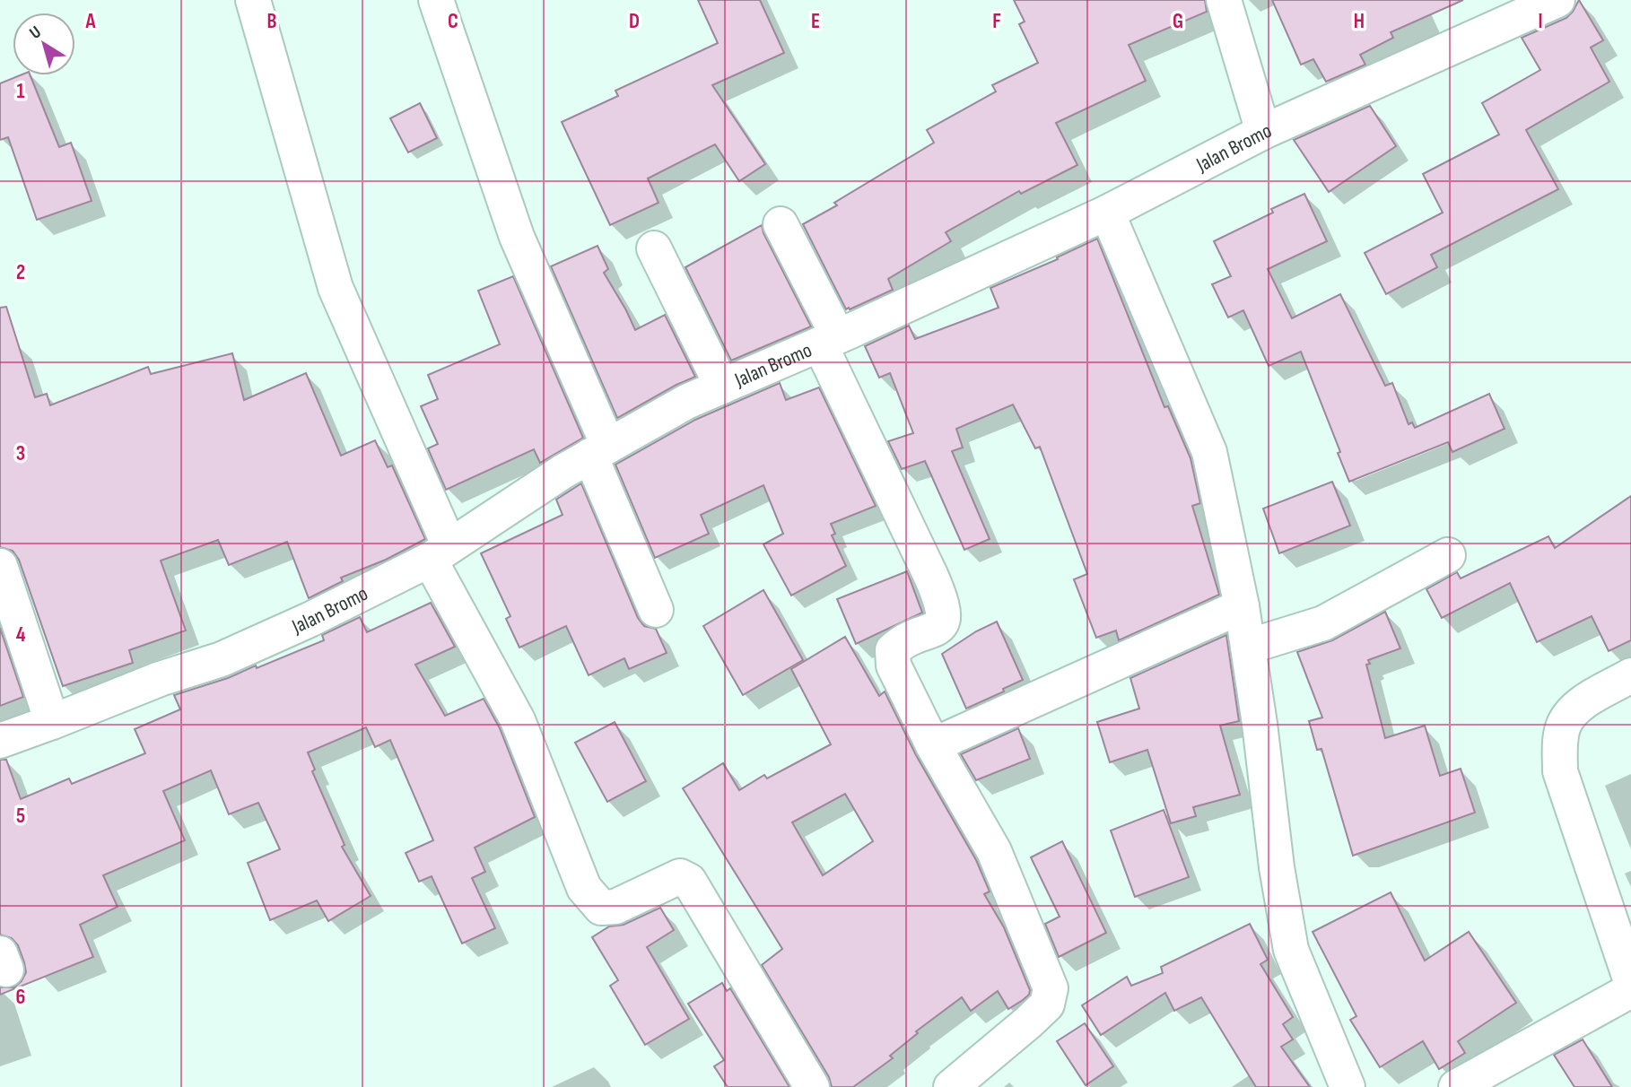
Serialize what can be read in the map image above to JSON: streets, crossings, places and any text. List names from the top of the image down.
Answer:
{
  "streets": {
    "street": ["Jalan Bromo"]
  },
  "north": "top left",
  "grid": {
    "columns": [
      "A",
      "B",
      "C",
      "D",
      "E",
      "F",
      "G",
      "H",
      "I"
    ],
    "rows": [
      "1",
      "2",
      "3",
      "4",
      "5",
      "6"
    ]
  }
}
